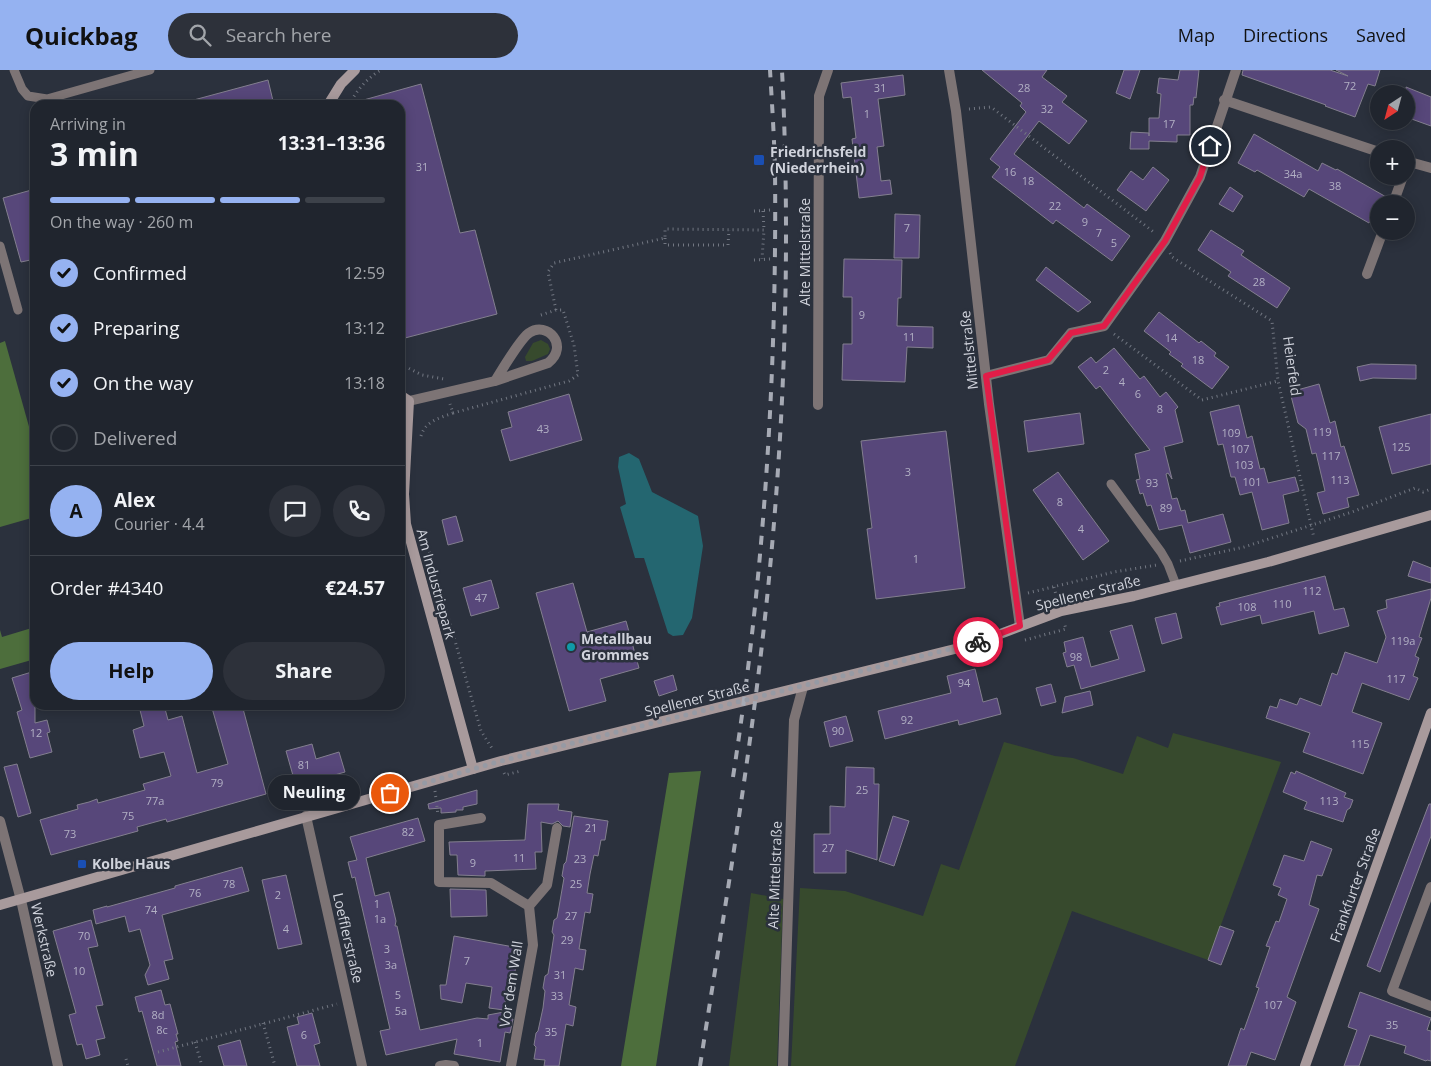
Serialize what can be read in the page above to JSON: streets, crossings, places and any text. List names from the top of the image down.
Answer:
{
  "streets": {
    "street": [
      "Alte Mittelstraße",
      "Mittelstraße",
      "Am Industriepark",
      "Spellener Straße",
      "Frankfurter Straße",
      "Loefflerstraße",
      "Werkstraße",
      "Vor dem Wall"
    ],
    "path": ["Heierfeld"]
  },
  "crossings": [
    ["Alte Mittelstraße", "Spellener Straße"],
    ["Mittelstraße", "Heierfeld"],
    ["Mittelstraße", "Spellener Straße"],
    ["Heierfeld", "Spellener Straße"],
    ["Am Industriepark", "Spellener Straße"],
    ["Spellener Straße", "Loefflerstraße"],
    ["Spellener Straße", "Werkstraße"]
  ],
  "places": {
    "transit": ["Friedrichsfeld (Niederrhein)", "Kolbe Haus"],
    "other": ["Metallbau Grommes", "Neuling"]
  },
  "house_numbers": [
    "72",
    "31",
    "28",
    "32",
    "1",
    "17",
    "31",
    "16",
    "34a",
    "18",
    "38",
    "22",
    "9",
    "7",
    "7",
    "5",
    "28",
    "9",
    "11",
    "14",
    "18",
    "2",
    "4",
    "6",
    "8",
    "43",
    "119",
    "109",
    "125",
    "107",
    "117",
    "103",
    "3",
    "113",
    "101",
    "93",
    "8",
    "89",
    "4",
    "1",
    "112",
    "47",
    "110",
    "108",
    "119a",
    "98",
    "117",
    "94",
    "92",
    "90",
    "12",
    "115",
    "81",
    "79",
    "25",
    "77a",
    "113",
    "75",
    "21",
    "82",
    "73",
    "27",
    "11",
    "23",
    "9",
    "78",
    "25",
    "76",
    "2",
    "1",
    "74",
    "27",
    "1a",
    "4",
    "70",
    "29",
    "3",
    "7",
    "3a",
    "10",
    "31",
    "5",
    "33",
    "107",
    "5a",
    "8d",
    "35",
    "8c",
    "35",
    "6",
    "1"
  ],
  "north": "bottom left",
  "page": {
    "header": "Quickbag",
    "search": "Search here",
    "nav": ["Map", "Directions", "Saved"],
    "map_buttons": ["+", "−"],
    "heading": ["3 min", "Arriving in", "13:31–13:36"],
    "panel": [
      "Alex",
      "Courier · 4.4",
      "Order #4340",
      "€24.57"
    ],
    "bar": "On the way · 260 m",
    "list": [
      ["Confirmed", "12:59"],
      ["Preparing", "13:12"],
      ["On the way", "13:18"],
      "Delivered"
    ],
    "round": "A",
    "buttons": ["Help", "Share"],
    "bubble": "Neuling"
  }
}
